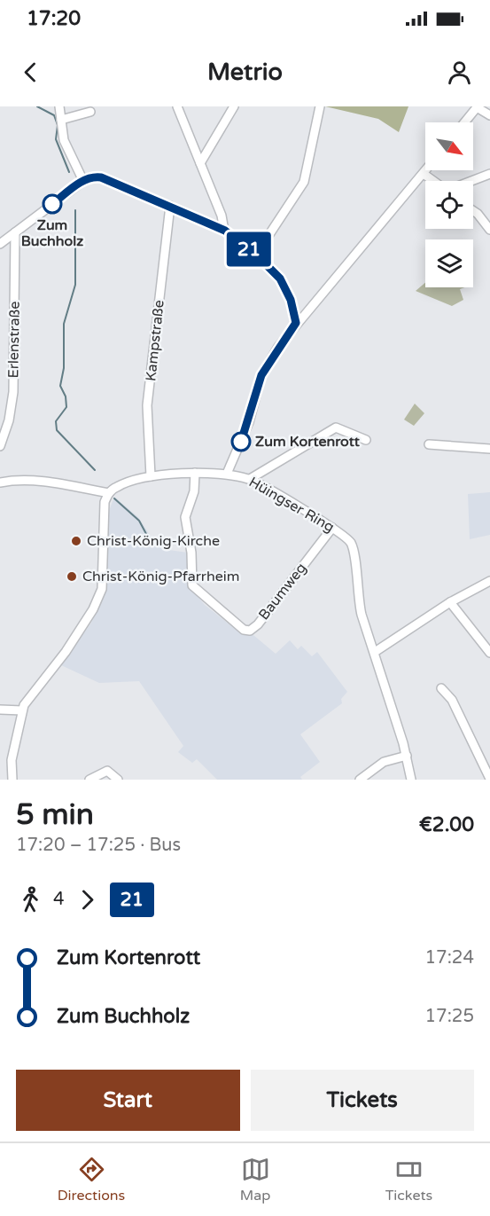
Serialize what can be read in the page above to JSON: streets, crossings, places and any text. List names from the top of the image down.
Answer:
{
  "streets": {
    "street": [
      "Erlenstraße",
      "Kampstraße",
      "Hüingser Ring",
      "Baumweg"
    ]
  },
  "crossings": [
    ["Kampstraße", "Hüingser Ring"],
    ["Hüingser Ring", "Baumweg"]
  ],
  "places": [
    "Zum Buchholz",
    "Zum Kortenrott",
    "Christ-König-Kirche",
    "Christ-König-Pfarrheim"
  ],
  "lines": ["bus line 21"],
  "north": "bottom right",
  "page": {
    "status": "17:20",
    "header": "Metrio",
    "on_map": "21",
    "heading": ["5 min", "17:20 – 17:25 · Bus", "€2.00"],
    "legs": ["4", "21"],
    "list": [
      {
        "name": "Zum Kortenrott",
        "value": "17:24"
      },
      {
        "name": "Zum Buchholz",
        "value": "17:25"
      }
    ],
    "buttons": ["Start", "Tickets"],
    "tabs": ["Directions", "Map", "Tickets"]
  }
}
